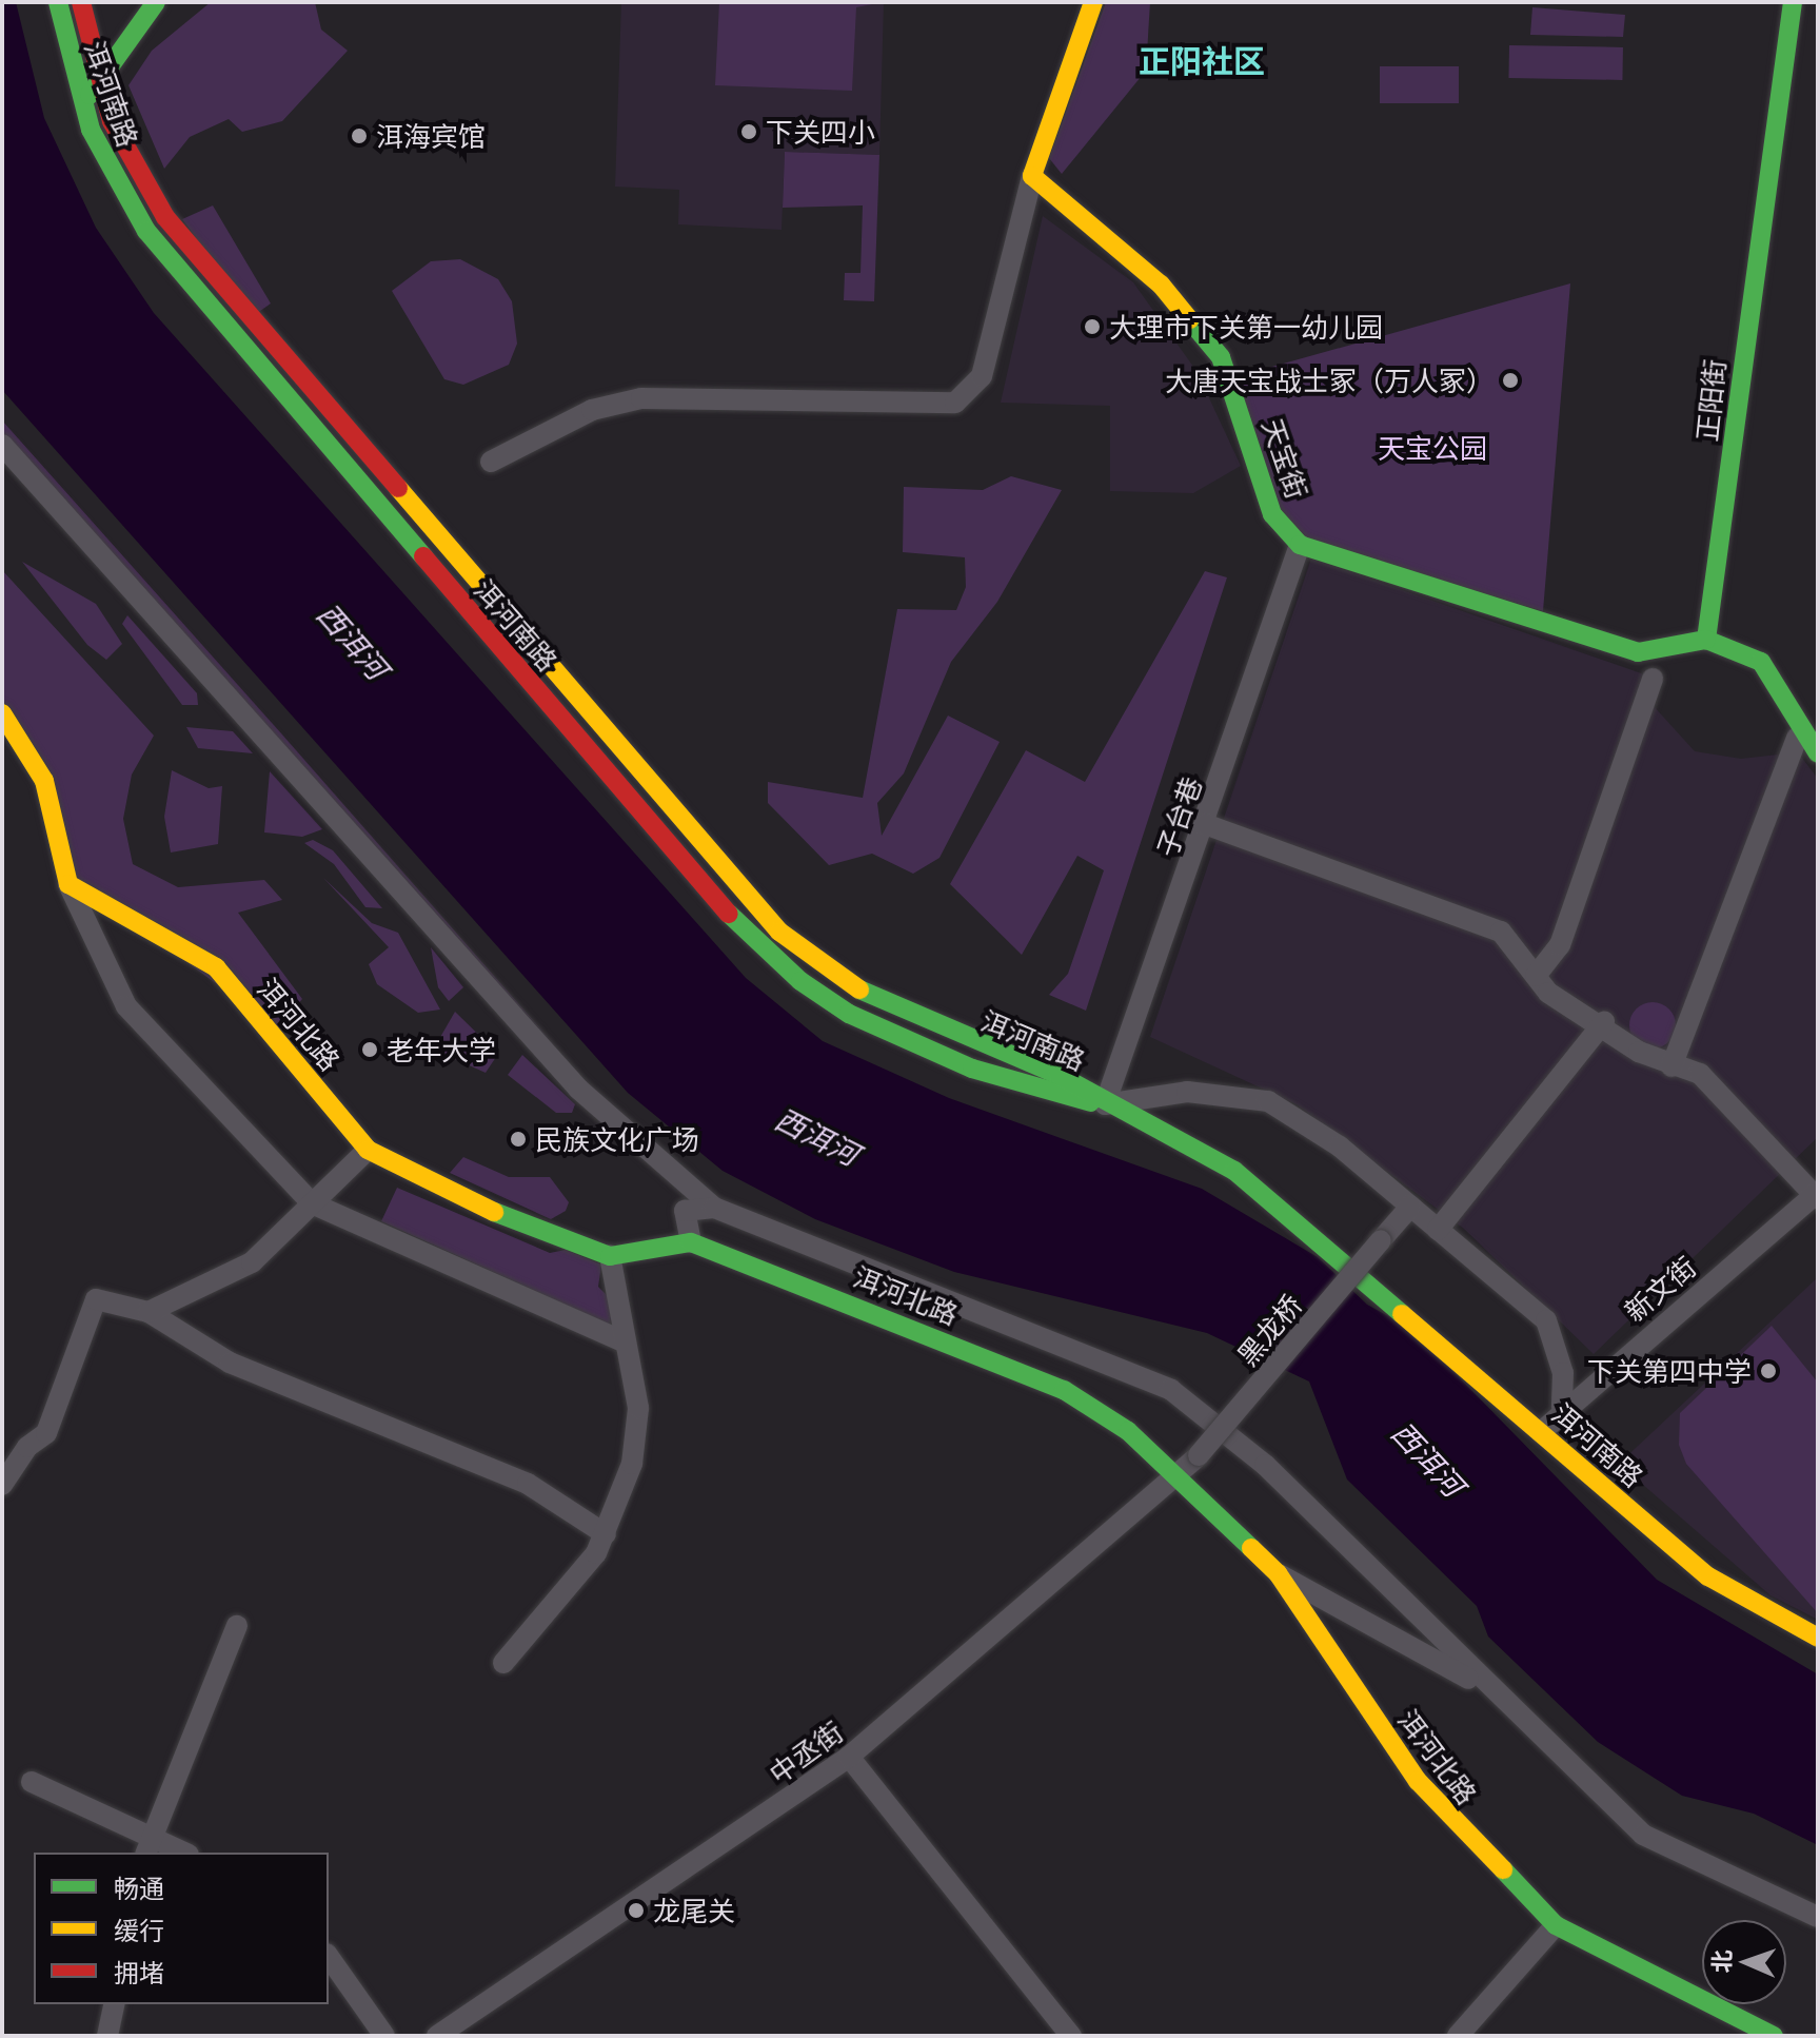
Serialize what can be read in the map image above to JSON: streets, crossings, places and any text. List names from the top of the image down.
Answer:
{
  "streets": {
    "street": [
      "洱河南路",
      "正阳街",
      "天宝街",
      "子台巷",
      "洱河北路",
      "新文街",
      "黑龙桥",
      "中丞街"
    ]
  },
  "crossings": [
    ["洱河南路", "子台巷"],
    ["洱河南路", "新文街"],
    ["天宝街", "子台巷"],
    ["洱河北路", "黑龙桥"],
    ["洱河北路", "中丞街"],
    ["黑龙桥", "中丞街"]
  ],
  "districts": ["正阳社区"],
  "water": ["西洱河"],
  "parks": ["天宝公园"],
  "places": [
    "下关四小",
    "洱海宾馆",
    "大理市下关第一幼儿园",
    "大唐天宝战士冢（万人冢）",
    "老年大学",
    "民族文化广场",
    "下关第四中学",
    "龙尾关"
  ],
  "legend": ["畅通", "缓行", "拥堵"],
  "north": "left"
}
